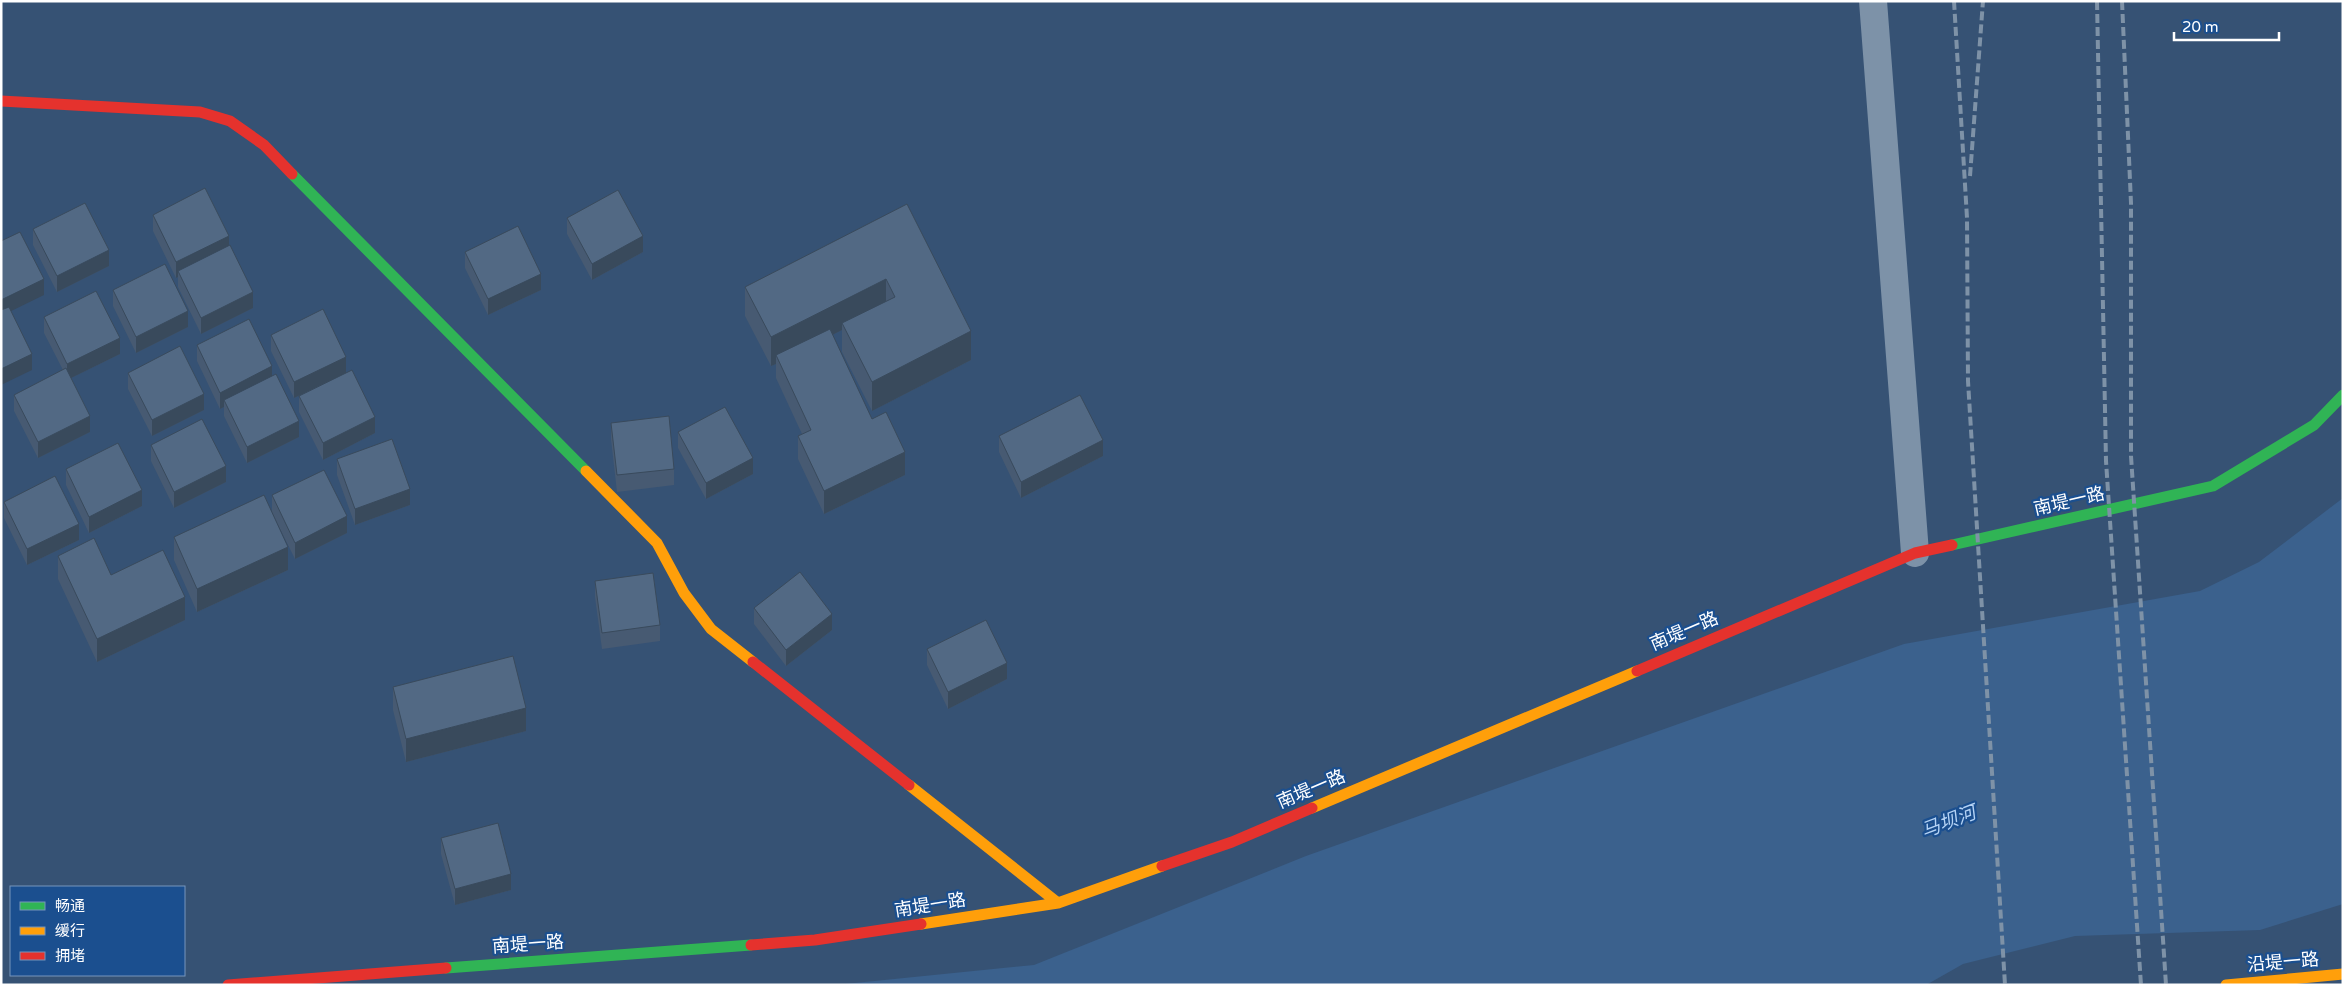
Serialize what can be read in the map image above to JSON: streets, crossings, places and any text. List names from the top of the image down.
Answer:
{
  "streets": {
    "street": ["南堤一路", "沿堤一路"]
  },
  "water": ["马坝河"],
  "legend": ["畅通", "缓行", "拥堵"],
  "scale_bar": "20 m"
}
